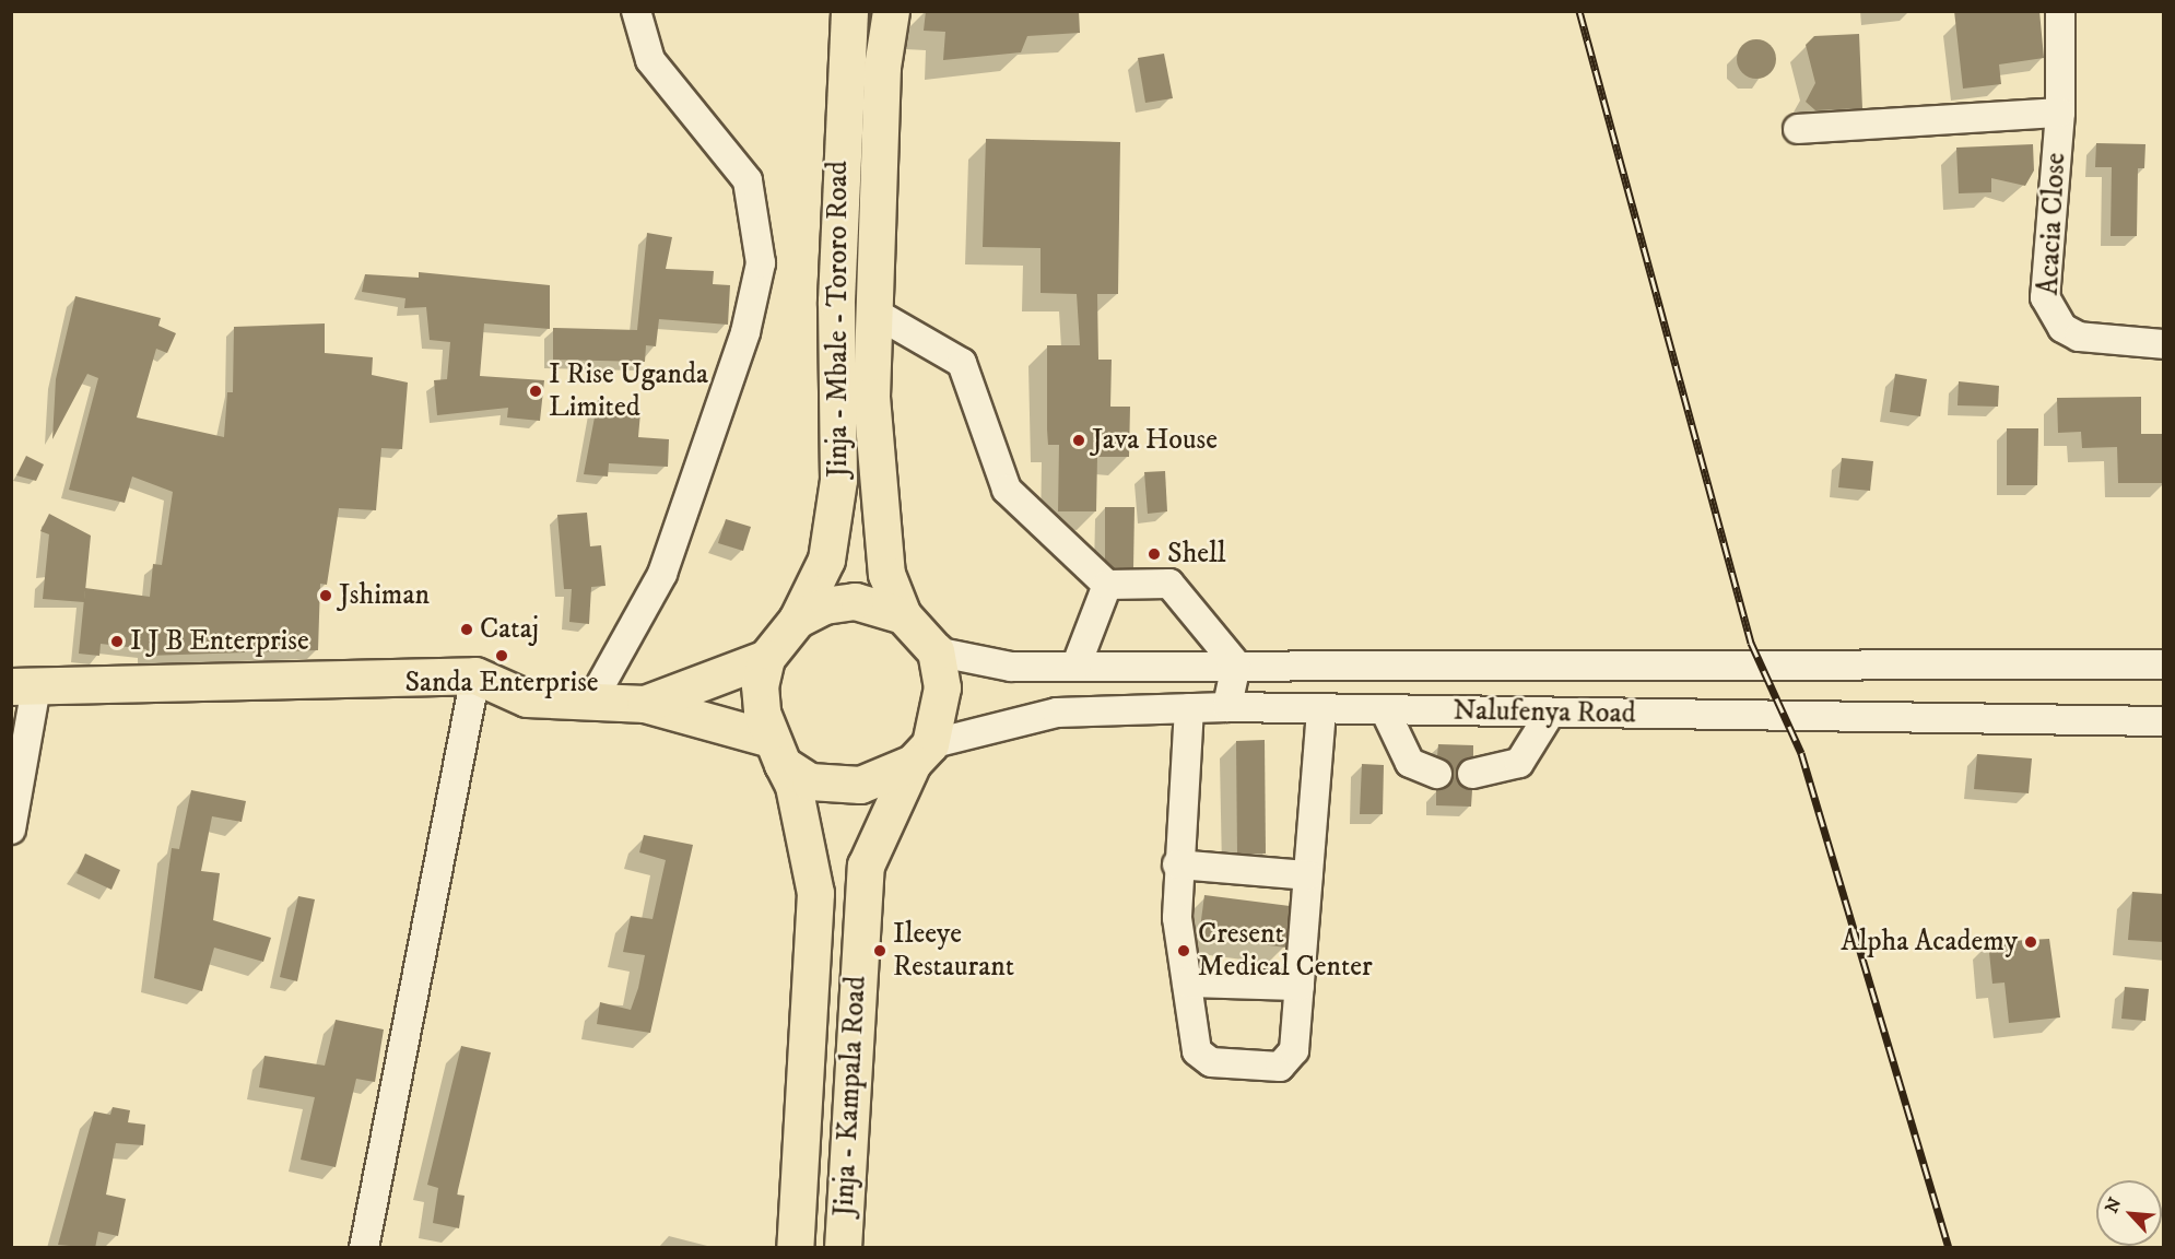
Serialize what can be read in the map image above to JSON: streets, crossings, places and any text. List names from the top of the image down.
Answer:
{
  "streets": {
    "main road": ["Jinja - Mbale - Tororo Road", "Jinja - Kampala Road"],
    "street": ["Acacia Close", "Nalufenya Road"]
  },
  "crossings": [
    ["Jinja - Mbale - Tororo Road", "Nalufenya Road"],
    ["Jinja - Mbale - Tororo Road", "Jinja - Kampala Road"],
    ["Nalufenya Road", "Jinja - Kampala Road"]
  ],
  "places": [
    "I Rise Uganda Limited",
    "Java House",
    "Shell",
    "Jshiman",
    "Cataj",
    "I J B Enterprise",
    "Sanda Enterprise",
    "Alpha Academy",
    "Ileeye Restaurant",
    "Cresent Medical Center"
  ],
  "north": "top left"
}
